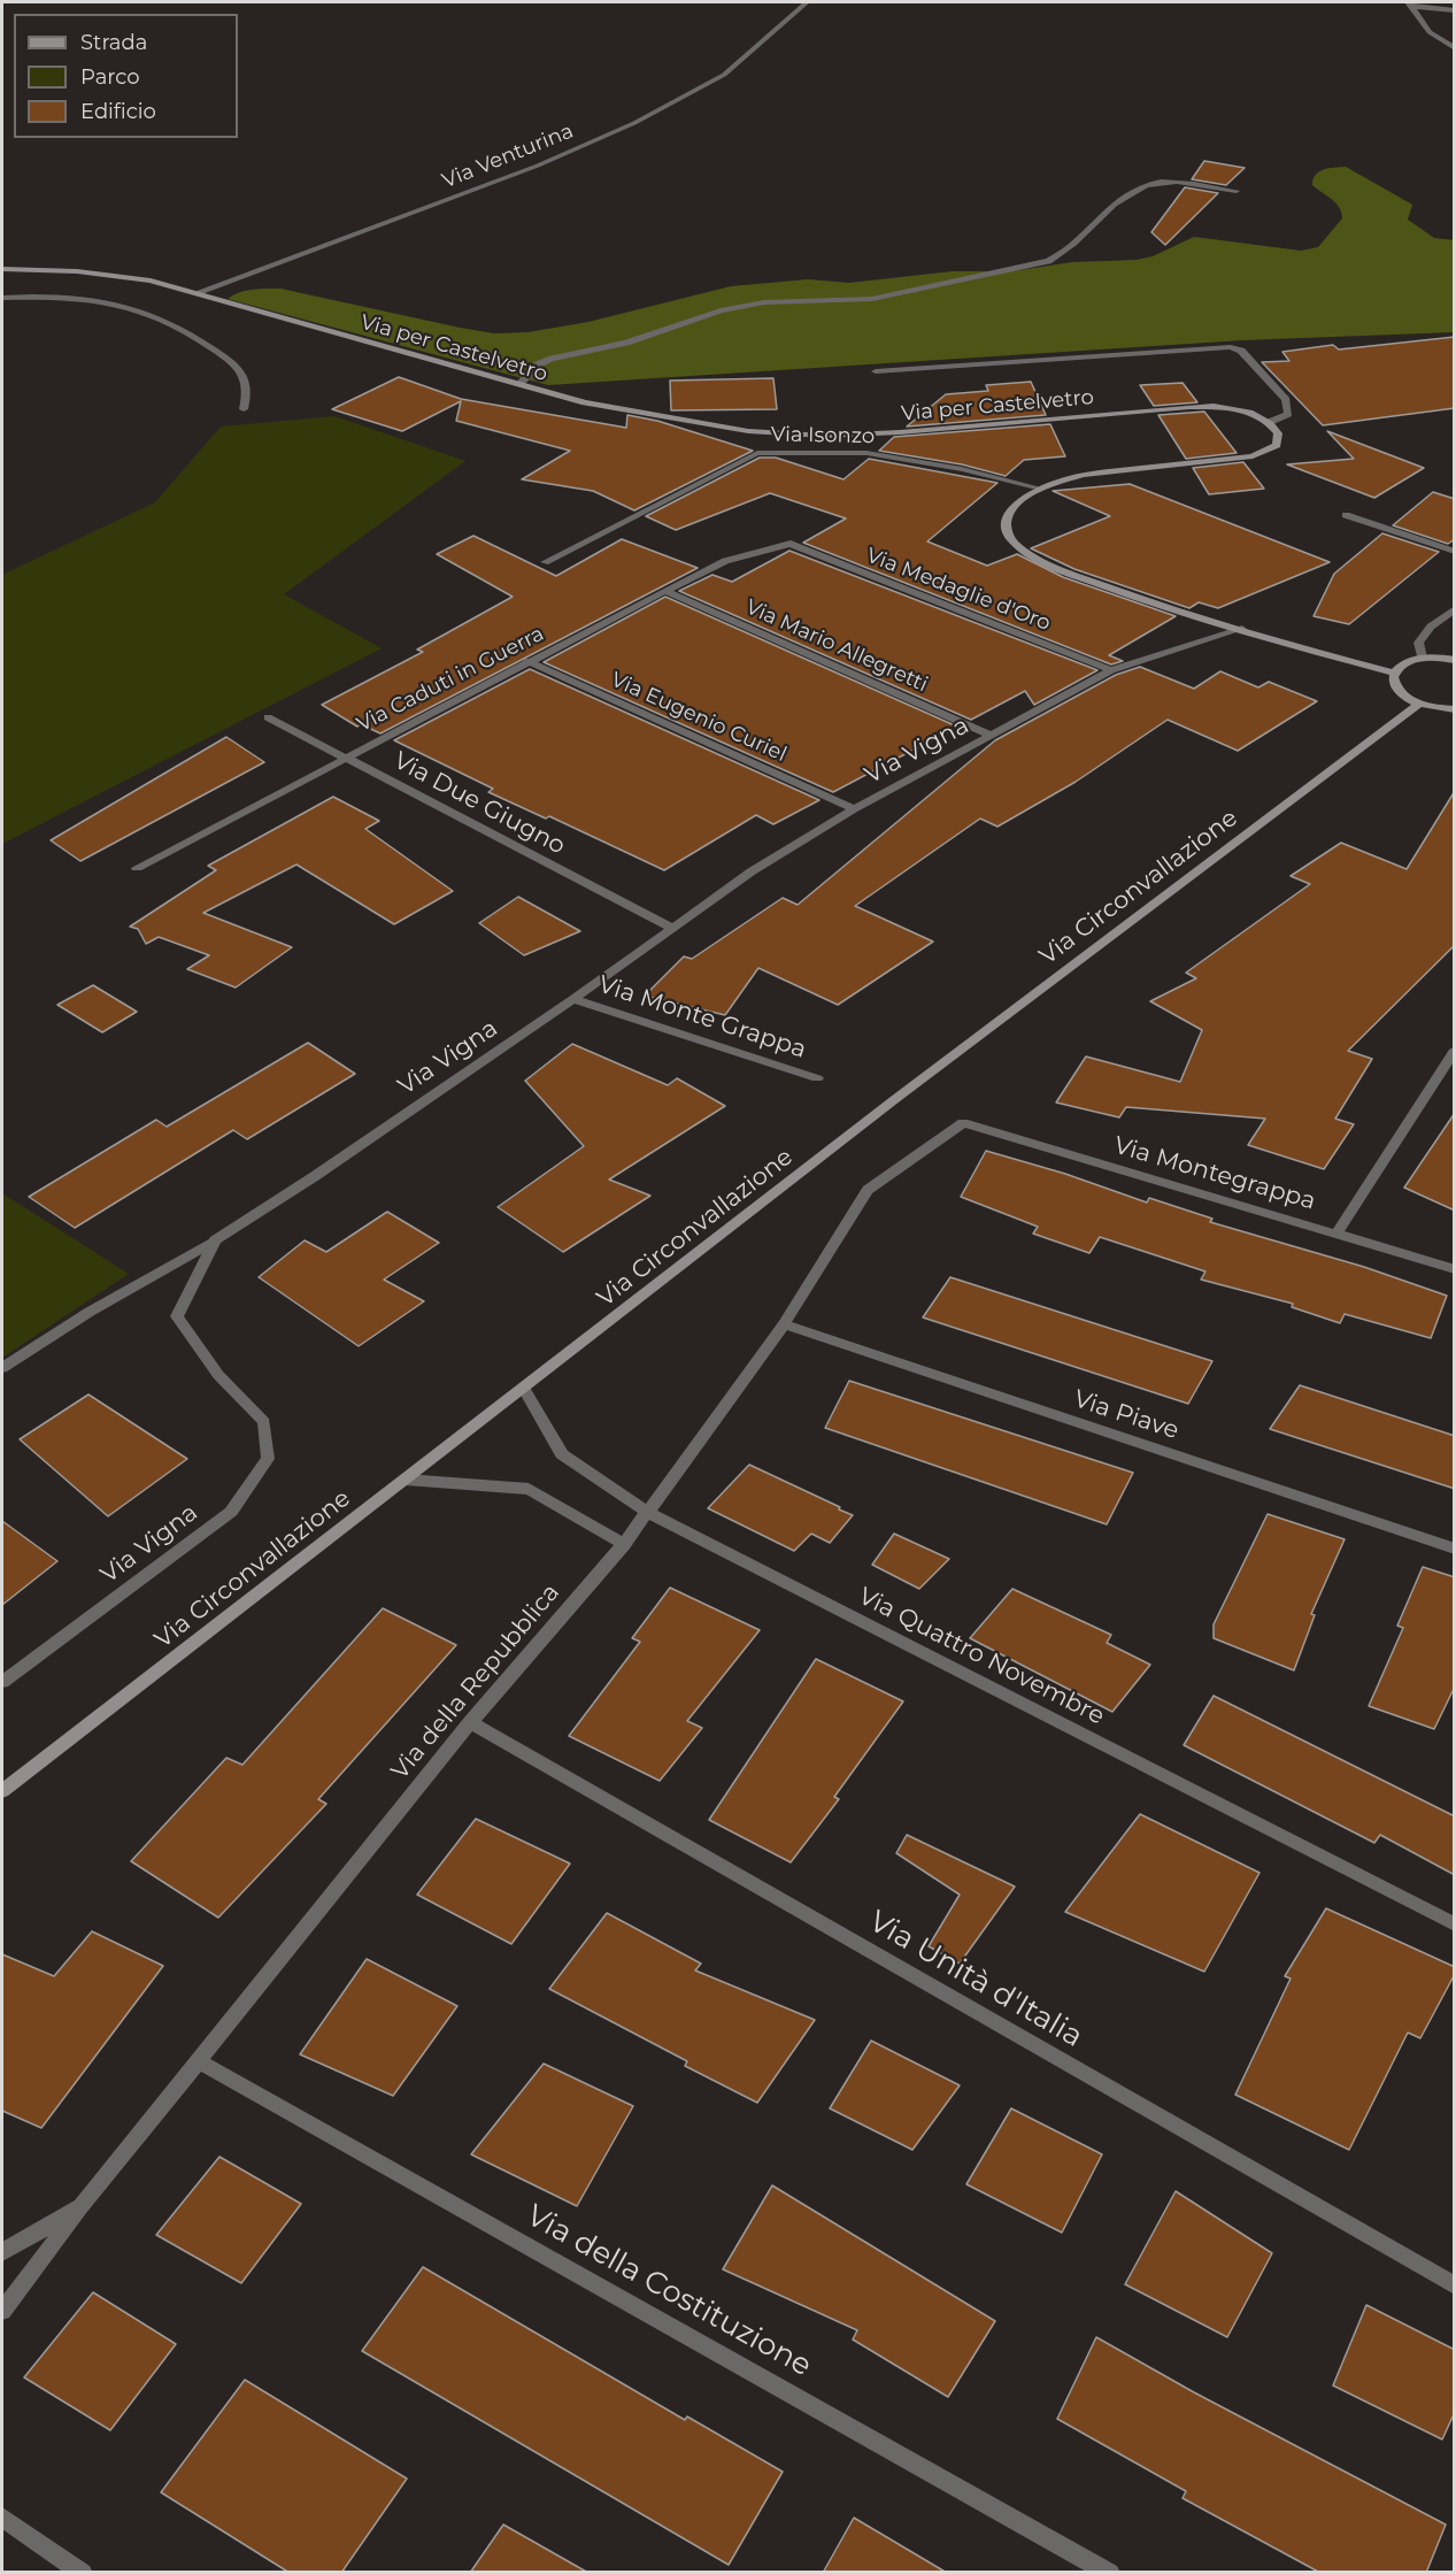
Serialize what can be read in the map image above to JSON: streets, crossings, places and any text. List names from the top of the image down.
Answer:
{
  "streets": {
    "street": [
      "Via Venturina",
      "Via per Castelvetro",
      "Via Isonzo",
      "Via Medaglie d'Oro",
      "Via Mario Allegretti",
      "Via Caduti in Guerra",
      "Via Eugenio Curiel",
      "Via Vigna",
      "Via Due Giugno",
      "Via Circonvallazione",
      "Via Monte Grappa",
      "Via Montegrappa",
      "Via Piave",
      "Via Quattro Novembre",
      "Via della Repubblica",
      "Via Unità d'Italia",
      "Via della Costituzione"
    ]
  },
  "crossings": [
    ["Via Venturina", "Via per Castelvetro"],
    ["Via Medaglie d'Oro", "Via Caduti in Guerra"],
    ["Via Medaglie d'Oro", "Via Vigna"],
    ["Via Mario Allegretti", "Via Caduti in Guerra"],
    ["Via Mario Allegretti", "Via Vigna"],
    ["Via Caduti in Guerra", "Via Eugenio Curiel"],
    ["Via Caduti in Guerra", "Via Due Giugno"],
    ["Via Eugenio Curiel", "Via Vigna"],
    ["Via Vigna", "Via Due Giugno"],
    ["Via Vigna", "Via Monte Grappa"],
    ["Via Circonvallazione", "Via Quattro Novembre"],
    ["Via Montegrappa", "Via della Repubblica"],
    ["Via Piave", "Via della Repubblica"],
    ["Via Quattro Novembre", "Via della Repubblica"],
    ["Via della Repubblica", "Via Unità d'Italia"],
    ["Via della Repubblica", "Via della Costituzione"]
  ],
  "legend": ["Strada", "Parco", "Edificio"]
}
